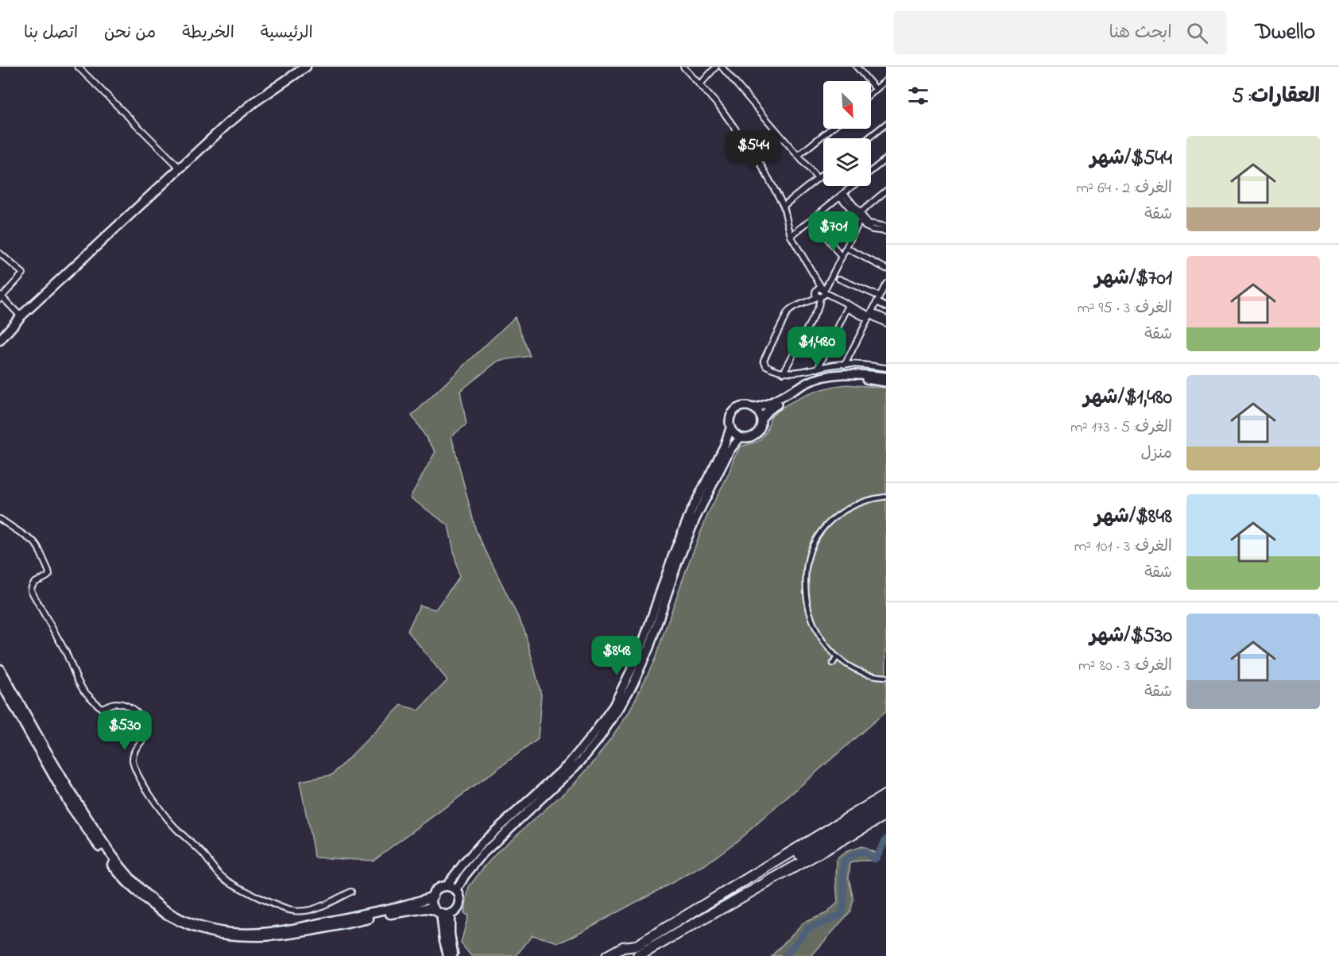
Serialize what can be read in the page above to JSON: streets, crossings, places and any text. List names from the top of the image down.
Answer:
{
  "north": "bottom right",
  "page": {
    "header": "Dwello",
    "search": "ابحث هنا",
    "nav": [
      "الرئيسية",
      "الخريطة",
      "من نحن",
      "اتصل بنا"
    ],
    "heading": "العقارات: 5",
    "list": [
      {
        "name": "$544/شهر",
        "note": "الغرف: 2 · 64 m² · شقة"
      },
      {
        "name": "$701/شهر",
        "note": "الغرف: 3 · 95 m² · شقة"
      },
      {
        "name": "$1,480/شهر",
        "note": "الغرف: 5 · 173 m² · منزل"
      },
      {
        "name": "$848/شهر",
        "note": "الغرف: 3 · 101 m² · شقة"
      },
      {
        "name": "$530/شهر",
        "note": "الغرف: 3 · 80 m² · شقة"
      }
    ],
    "price": [
      "$544",
      "$701",
      "$1,480",
      "$848",
      "$530"
    ]
  }
}
